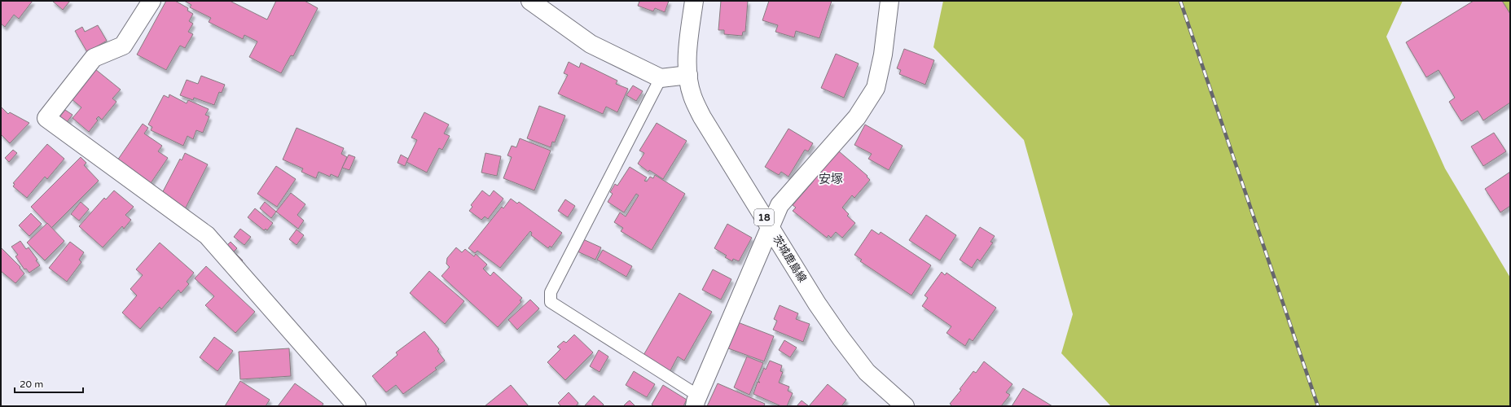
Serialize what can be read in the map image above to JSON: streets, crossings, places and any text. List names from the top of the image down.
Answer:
{
  "streets": {
    "street": ["18", "茨城鹿島線"]
  },
  "districts": ["安塚"],
  "scale_bar": "20 m"
}
